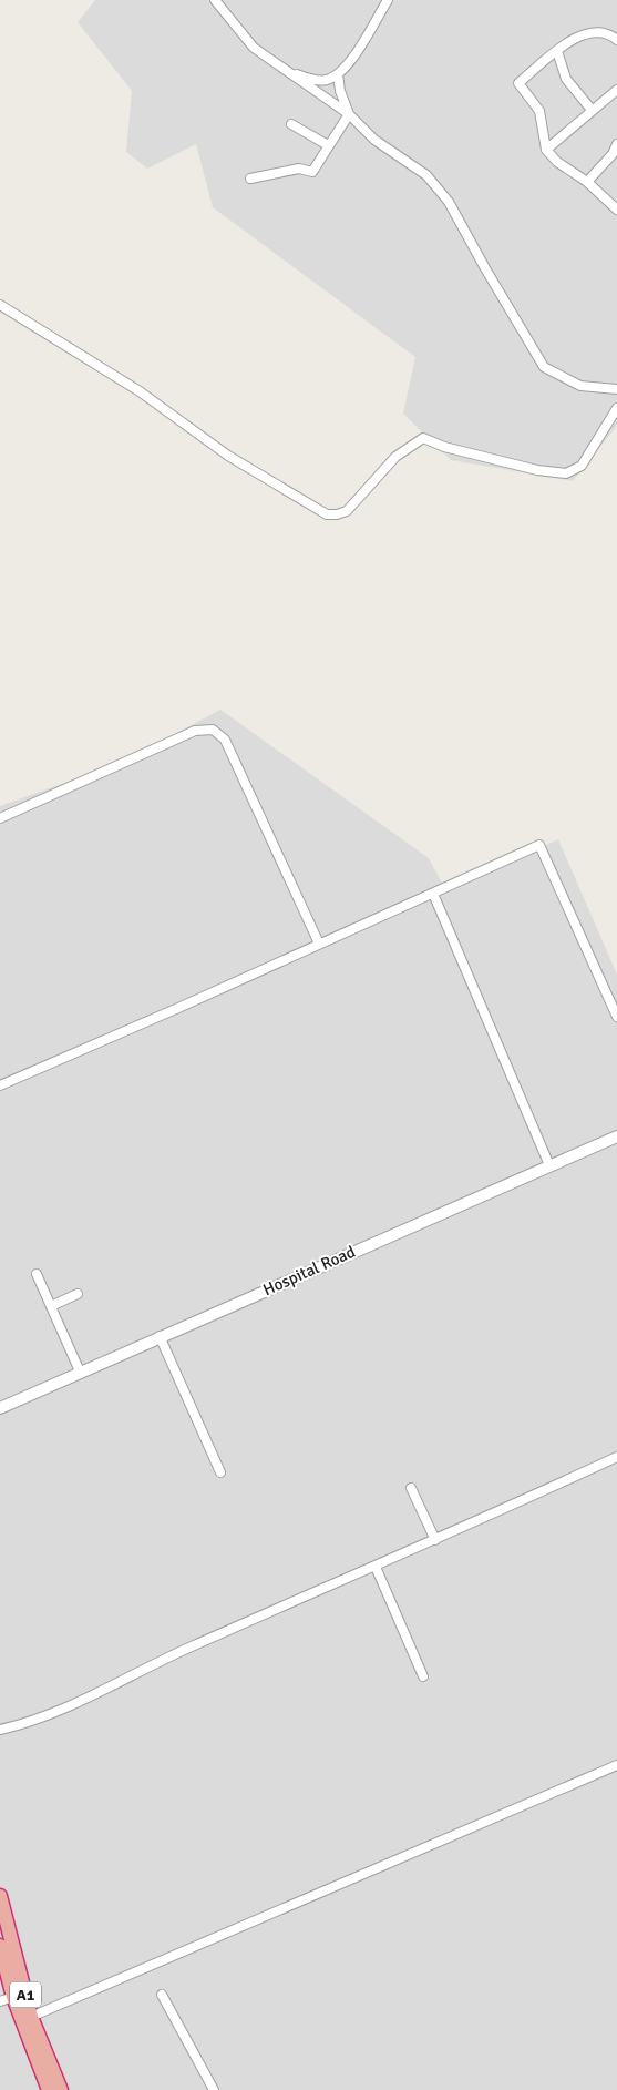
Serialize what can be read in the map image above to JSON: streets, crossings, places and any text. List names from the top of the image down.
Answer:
{
  "streets": {
    "highway": ["A1"],
    "street": ["Hospital Road"]
  }
}
